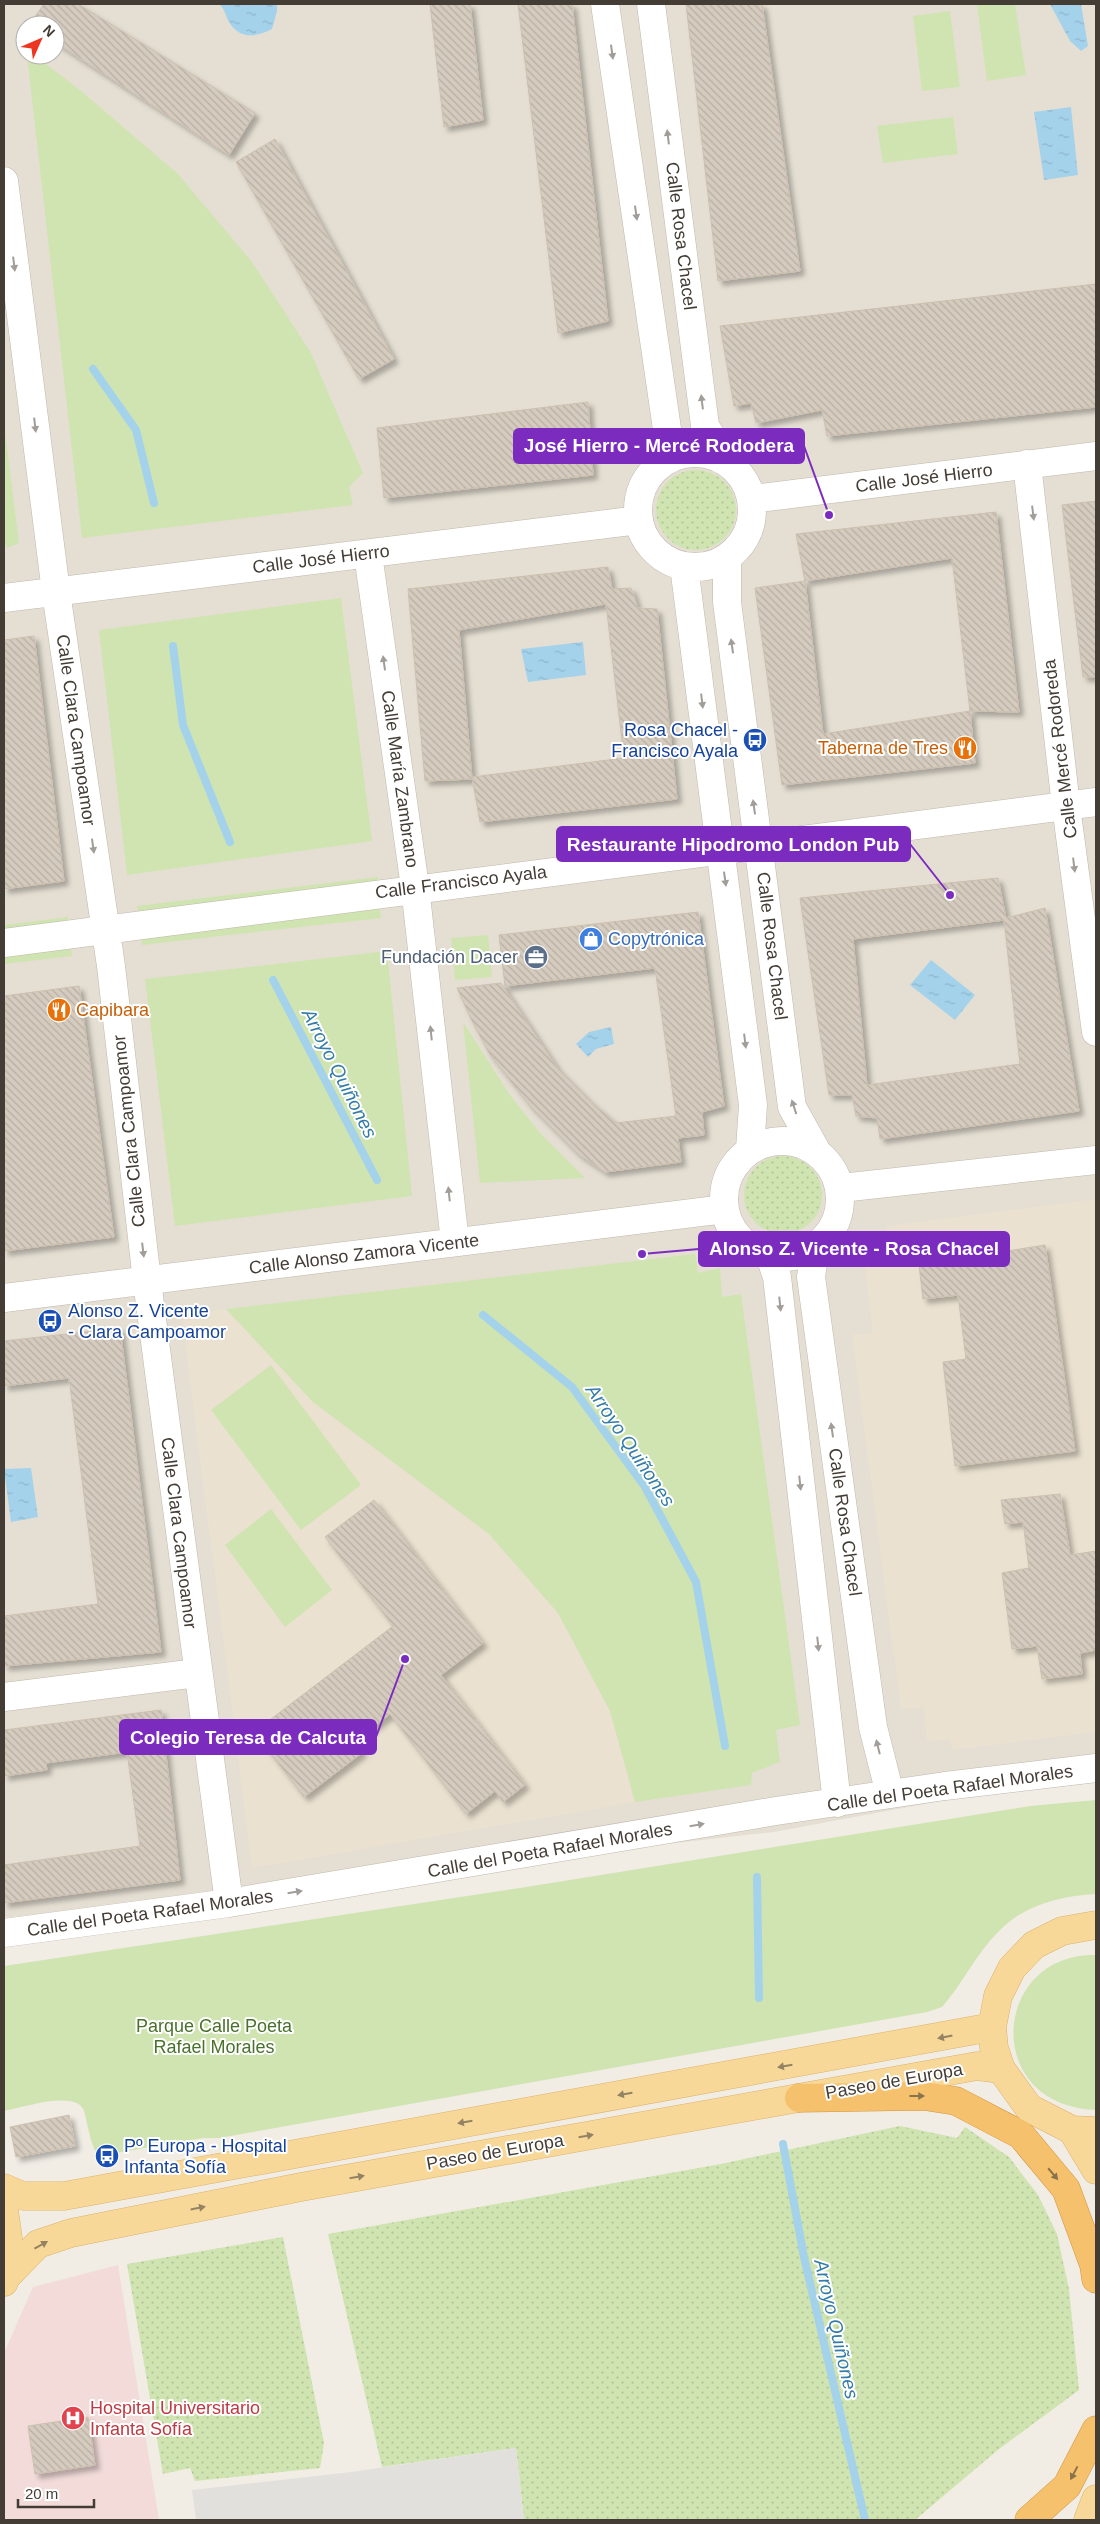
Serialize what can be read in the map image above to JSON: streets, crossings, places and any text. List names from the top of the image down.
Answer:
{
  "streets": {
    "main road": ["Paseo de Europa"],
    "street": [
      "Calle Rosa Chacel",
      "Calle José Hierro",
      "Calle Clara Campoamor",
      "Calle Mercé Rodoreda",
      "Calle María Zambrano",
      "Calle Francisco Ayala",
      "Calle Alonso Zamora Vicente",
      "Calle del Poeta Rafael Morales"
    ]
  },
  "crossings": [
    ["Calle Rosa Chacel", "Calle José Hierro"],
    ["Calle Rosa Chacel", "Calle Francisco Ayala"],
    ["Calle Rosa Chacel", "Calle Alonso Zamora Vicente"],
    ["Calle Rosa Chacel", "Calle del Poeta Rafael Morales"],
    ["Calle José Hierro", "Calle Clara Campoamor"],
    ["Calle José Hierro", "Calle Mercé Rodoreda"],
    ["Calle José Hierro", "Calle María Zambrano"],
    ["Calle Clara Campoamor", "Calle Francisco Ayala"],
    ["Calle Clara Campoamor", "Calle Alonso Zamora Vicente"],
    ["Calle Clara Campoamor", "Calle del Poeta Rafael Morales"],
    ["Calle Mercé Rodoreda", "Calle Francisco Ayala"],
    ["Calle María Zambrano", "Calle Francisco Ayala"],
    ["Calle María Zambrano", "Calle Alonso Zamora Vicente"]
  ],
  "one_way": [
    "Calle Clara Campoamor",
    "Calle Mercé Rodoreda",
    "Calle María Zambrano",
    "Calle del Poeta Rafael Morales"
  ],
  "water": ["Arroyo Quiñones"],
  "parks": ["Parque Calle Poeta Rafael Morales"],
  "places": {
    "other": [
      "José Hierro - Mercé Rododera",
      "Restaurante Hipodromo London Pub",
      "Alonso Z. Vicente - Rosa Chacel",
      "Colegio Teresa de Calcuta"
    ],
    "bus stop": ["Rosa Chacel - Francisco Ayala", "Alonso Z. Vicente - Clara Campoamor", "Pº Europa - Hospital Infanta Sofía"],
    "restaurant": ["Taberna de Tres", "Capibara"],
    "shop": ["Copytrónica"],
    "office": ["Fundación Dacer"],
    "hospital": ["Hospital Universitario Infanta Sofía"]
  },
  "scale_bar": "20 m",
  "north": "top right"
}
